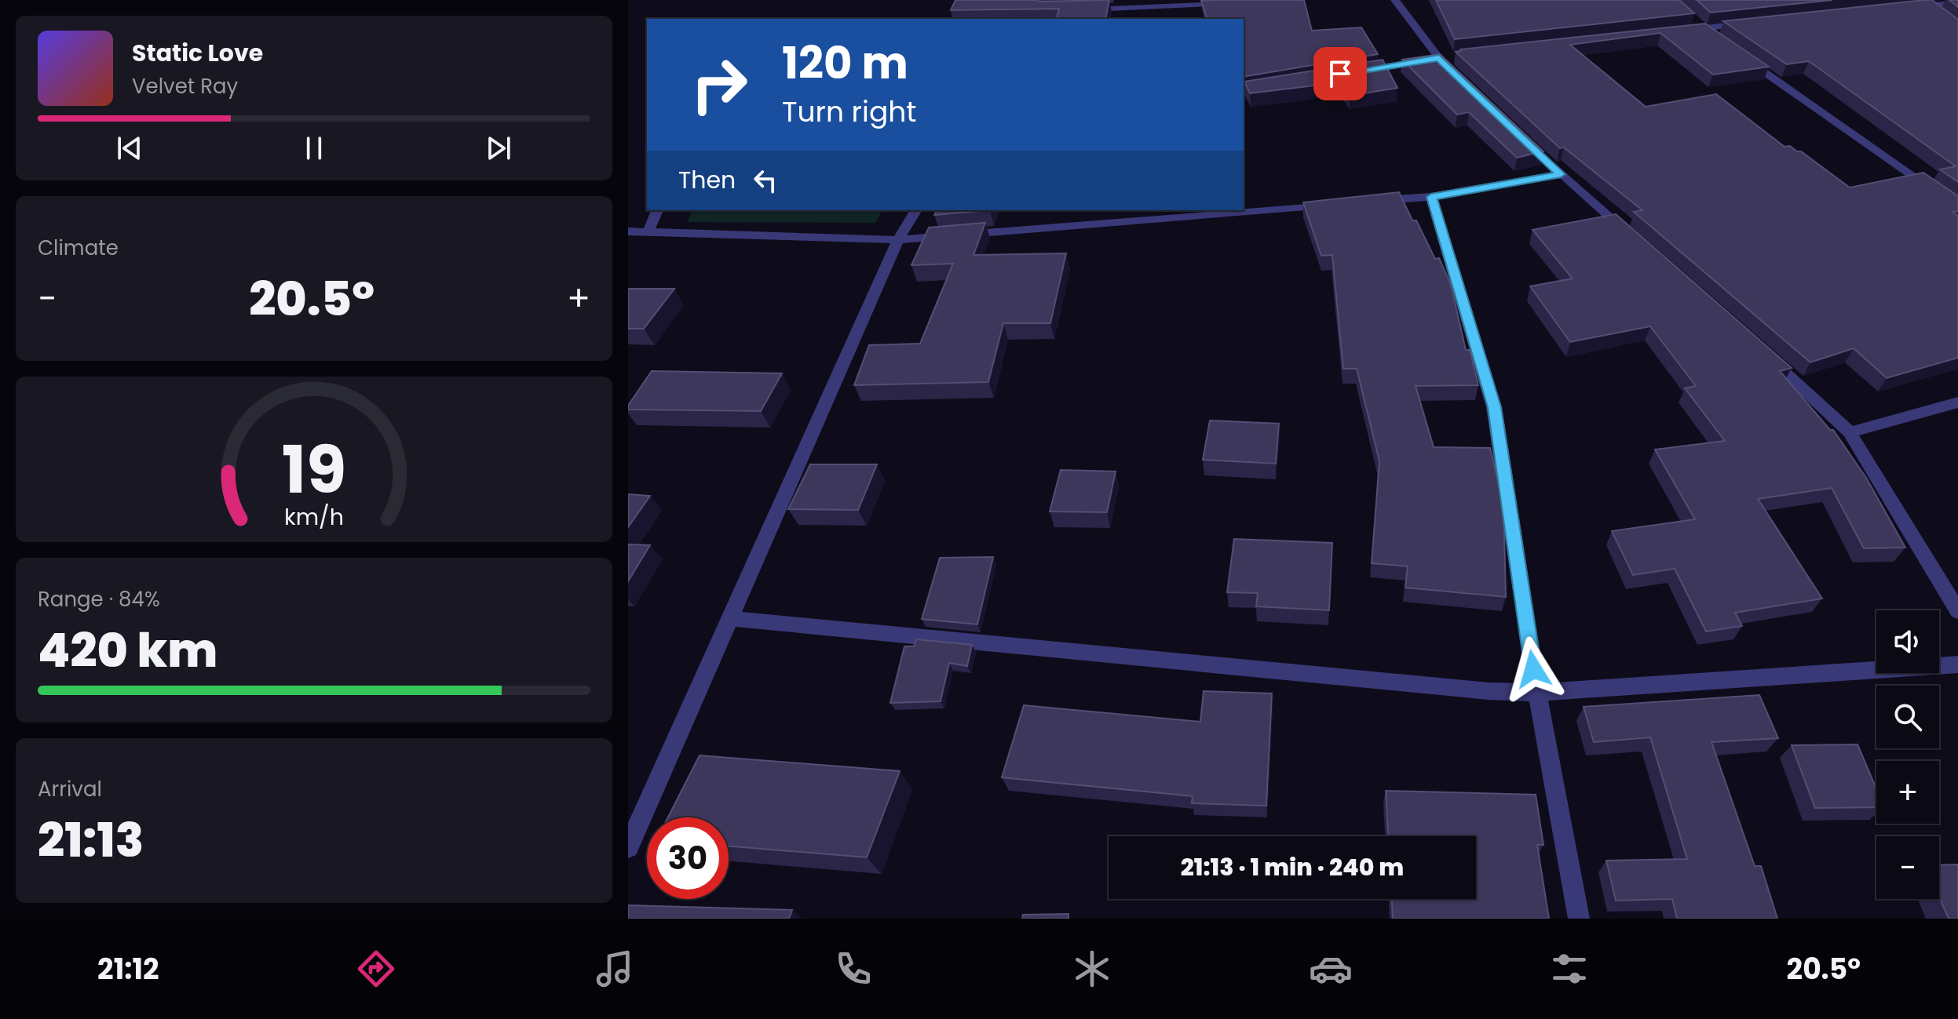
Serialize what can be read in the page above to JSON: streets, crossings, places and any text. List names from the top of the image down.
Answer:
{
  "page": {
    "turn": ["120 m", "Turn right"],
    "song": ["Static Love", "Velvet Ray"],
    "then": "Then",
    "tile": [
      "Climate",
      ["Range · 84%", "420 km"],
      ["Arrival", "21:13"]
    ],
    "heat": ["−", "20.5°", "+"],
    "map_buttons": ["+", "−"],
    "limit": "30",
    "trip": "21:13 · 1 min · 240 m",
    "tabs": ["21:12", "20.5°"],
    "gauge": ["19", "km/h"]
  }
}
